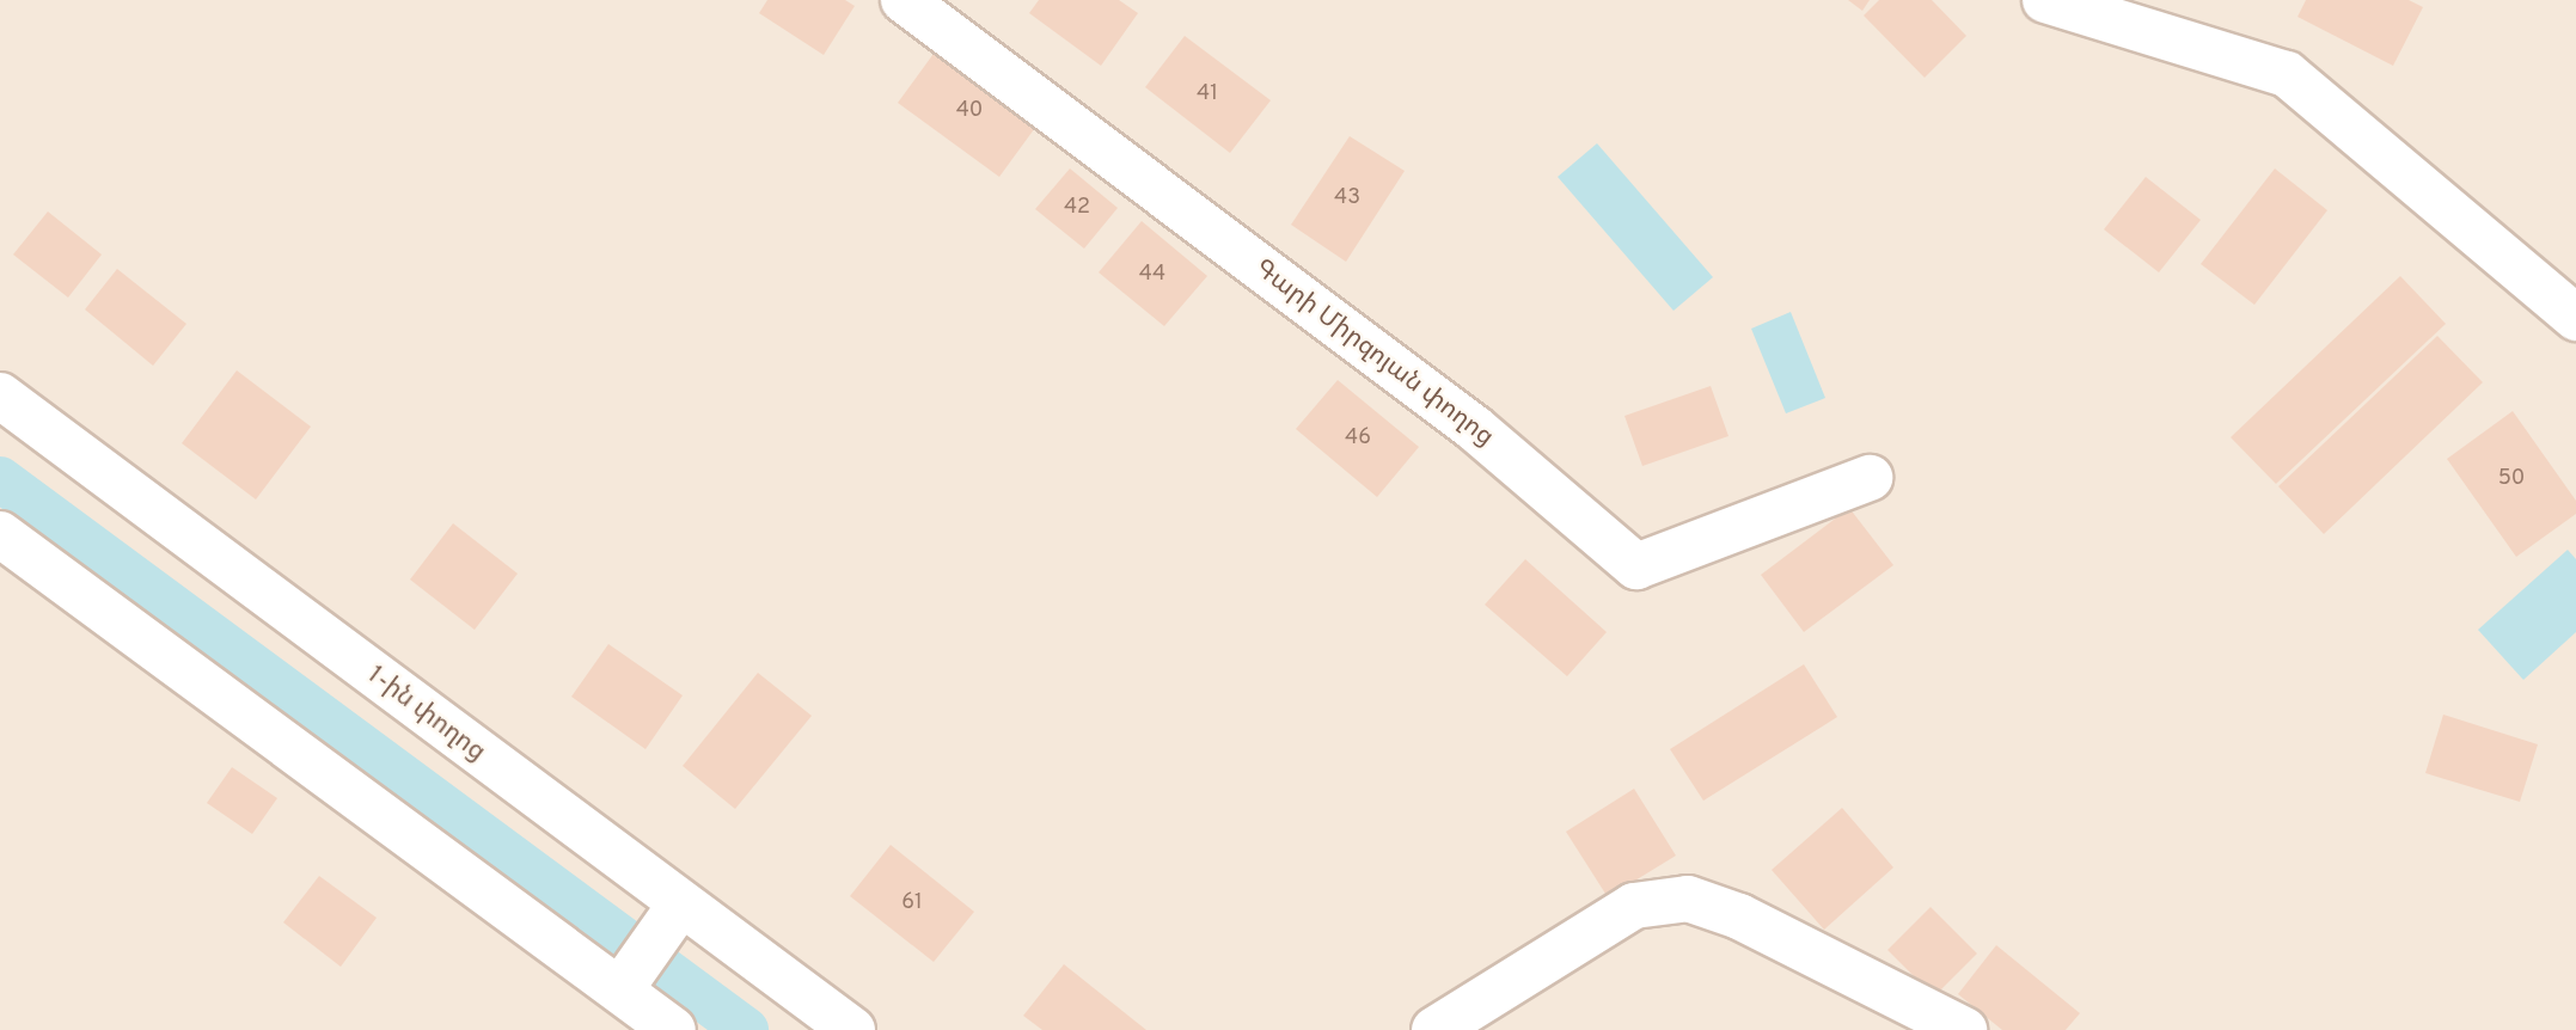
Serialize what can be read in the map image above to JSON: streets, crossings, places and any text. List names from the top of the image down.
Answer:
{
  "streets": {
    "street": ["Գարի Միրզոյան փողոց", "1-ին փողոց"]
  },
  "house_numbers": [
    "41",
    "40",
    "43",
    "42",
    "44",
    "46",
    "50",
    "61"
  ]
}
